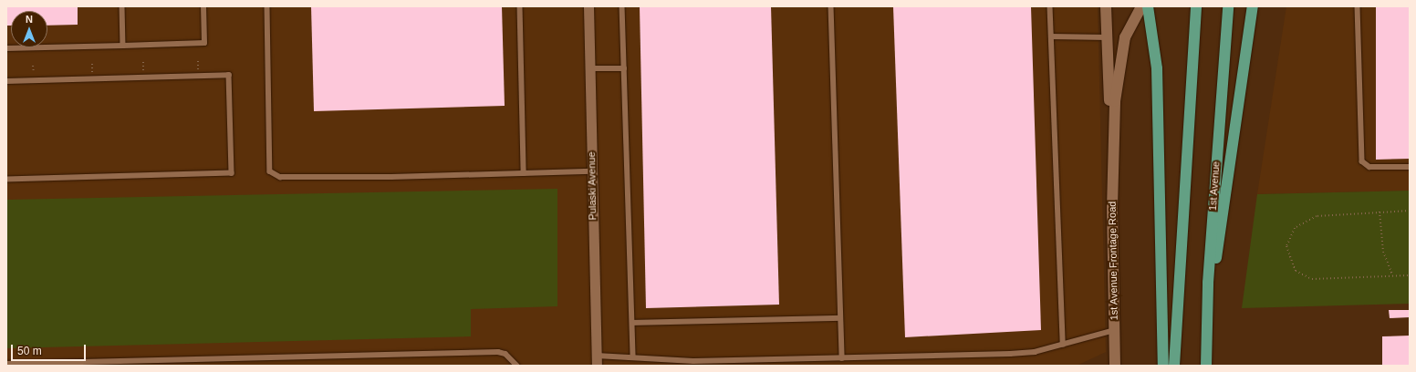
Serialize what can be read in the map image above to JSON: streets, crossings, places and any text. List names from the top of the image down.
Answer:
{
  "streets": {
    "main road": ["1st Avenue"],
    "street": ["Pulaski Avenue", "1st Avenue Frontage Road"]
  },
  "scale_bar": "50 m",
  "north": "top"
}
